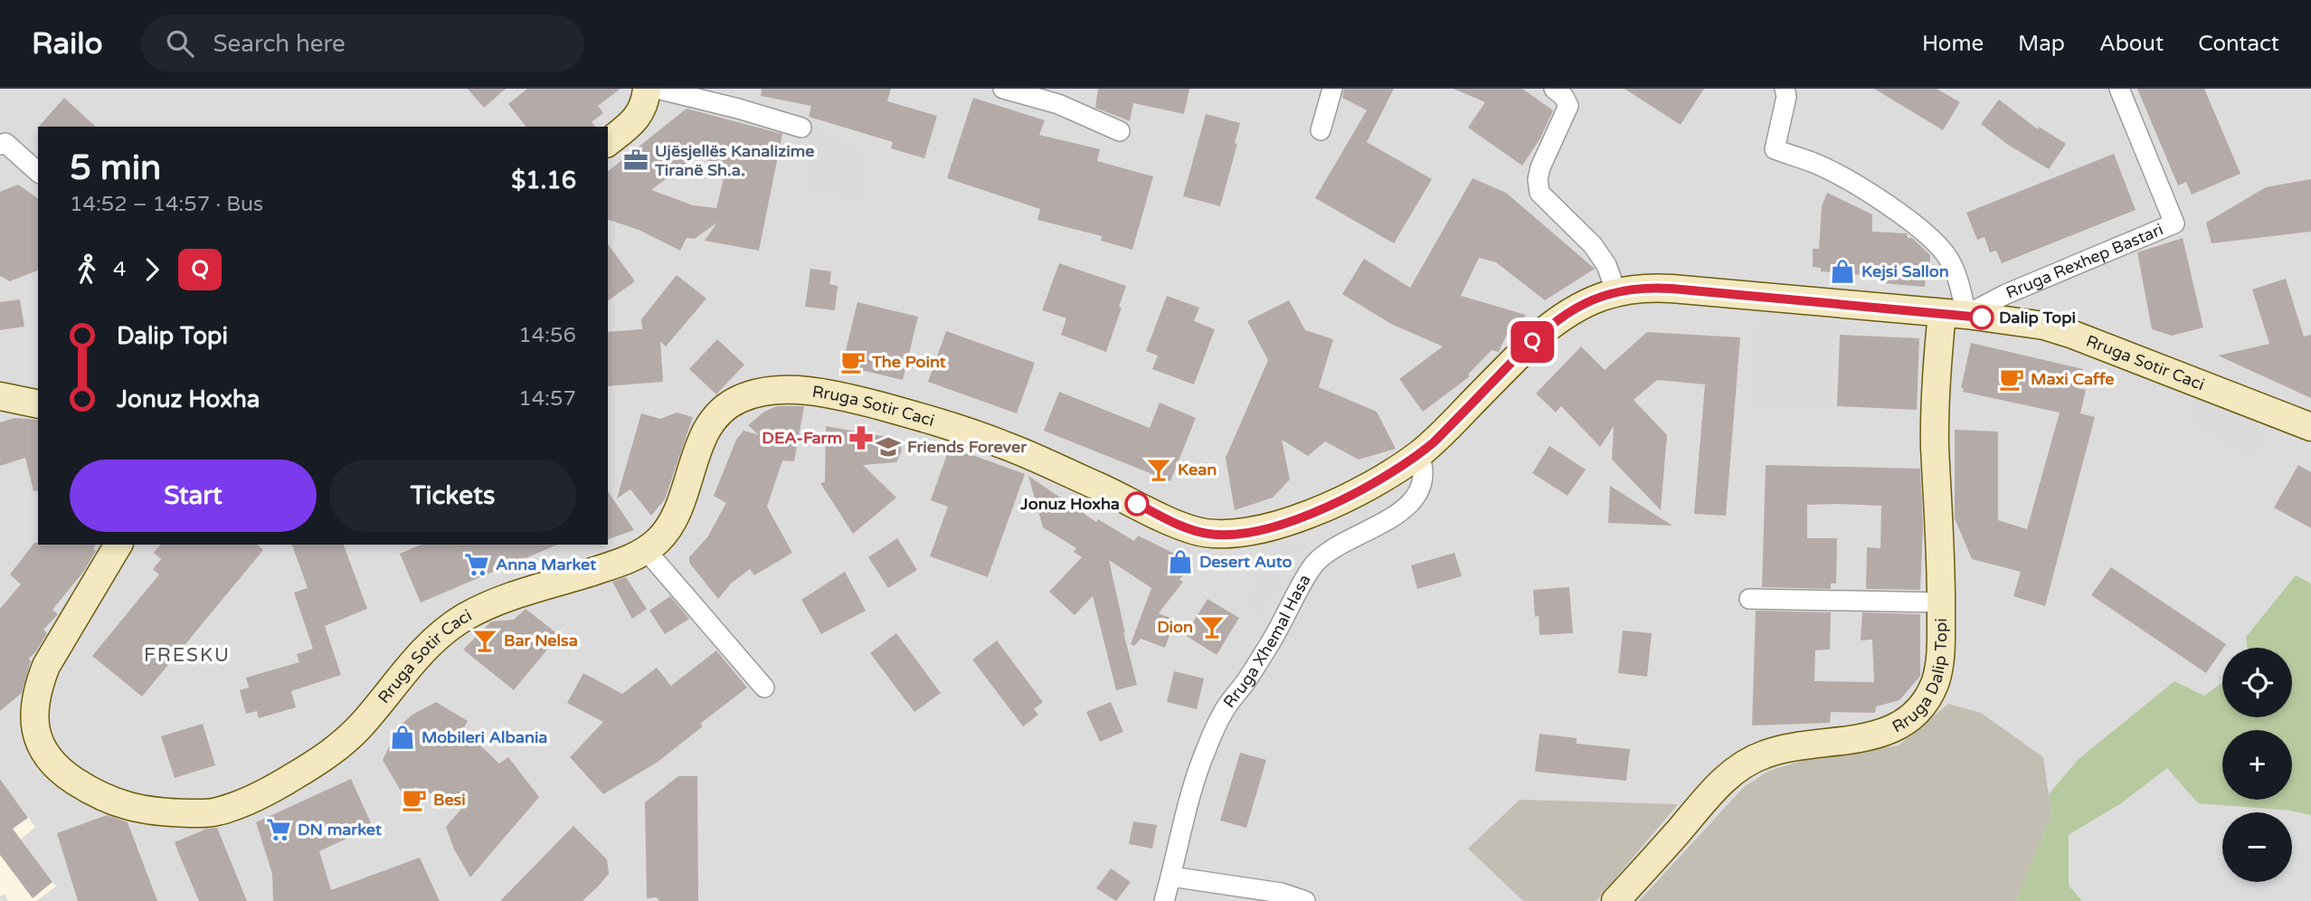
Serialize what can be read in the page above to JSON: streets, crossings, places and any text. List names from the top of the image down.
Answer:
{
  "streets": {
    "main road": ["Rruga Sotir Caci", "Rruga Dalip Topi"],
    "street": ["Rruga Rexhep Bastari", "Rruga Xhemal Hasa"]
  },
  "crossings": [
    ["Rruga Rexhep Bastari", "Rruga Sotir Caci"],
    ["Rruga Rexhep Bastari", "Rruga Dalip Topi"],
    ["Rruga Sotir Caci", "Rruga Xhemal Hasa"],
    ["Rruga Sotir Caci", "Rruga Dalip Topi"]
  ],
  "districts": ["FRESKU"],
  "places": {
    "office": ["Ujësjellës Kanalizime Tiranë Sh.a."],
    "shop": ["Kejsi Sallon", "Desert Auto", "Mobileri Albania"],
    "other": ["Dalip Topi", "Jonuz Hoxha"],
    "cafe": ["The Point", "Maxi Caffe", "Besi"],
    "pharmacy": ["DEA-Farm"],
    "school or university": ["Friends Forever"],
    "bar": ["Kean", "Dion", "Bar Nelsa"],
    "supermarket": ["Anna Market", "DN market"]
  },
  "lines": ["bus line Q"],
  "page": {
    "header": "Railo",
    "search": "Search here",
    "nav": [
      "Home",
      "Map",
      "About",
      "Contact"
    ],
    "on_map": "Q",
    "heading": ["5 min", "14:52 – 14:57 · Bus", "$1.16"],
    "legs": ["4", "Q"],
    "list": [
      {
        "name": "Dalip Topi",
        "value": "14:56"
      },
      {
        "name": "Jonuz Hoxha",
        "value": "14:57"
      }
    ],
    "buttons": ["Start", "Tickets"],
    "map_buttons": ["+", "−"]
  }
}
